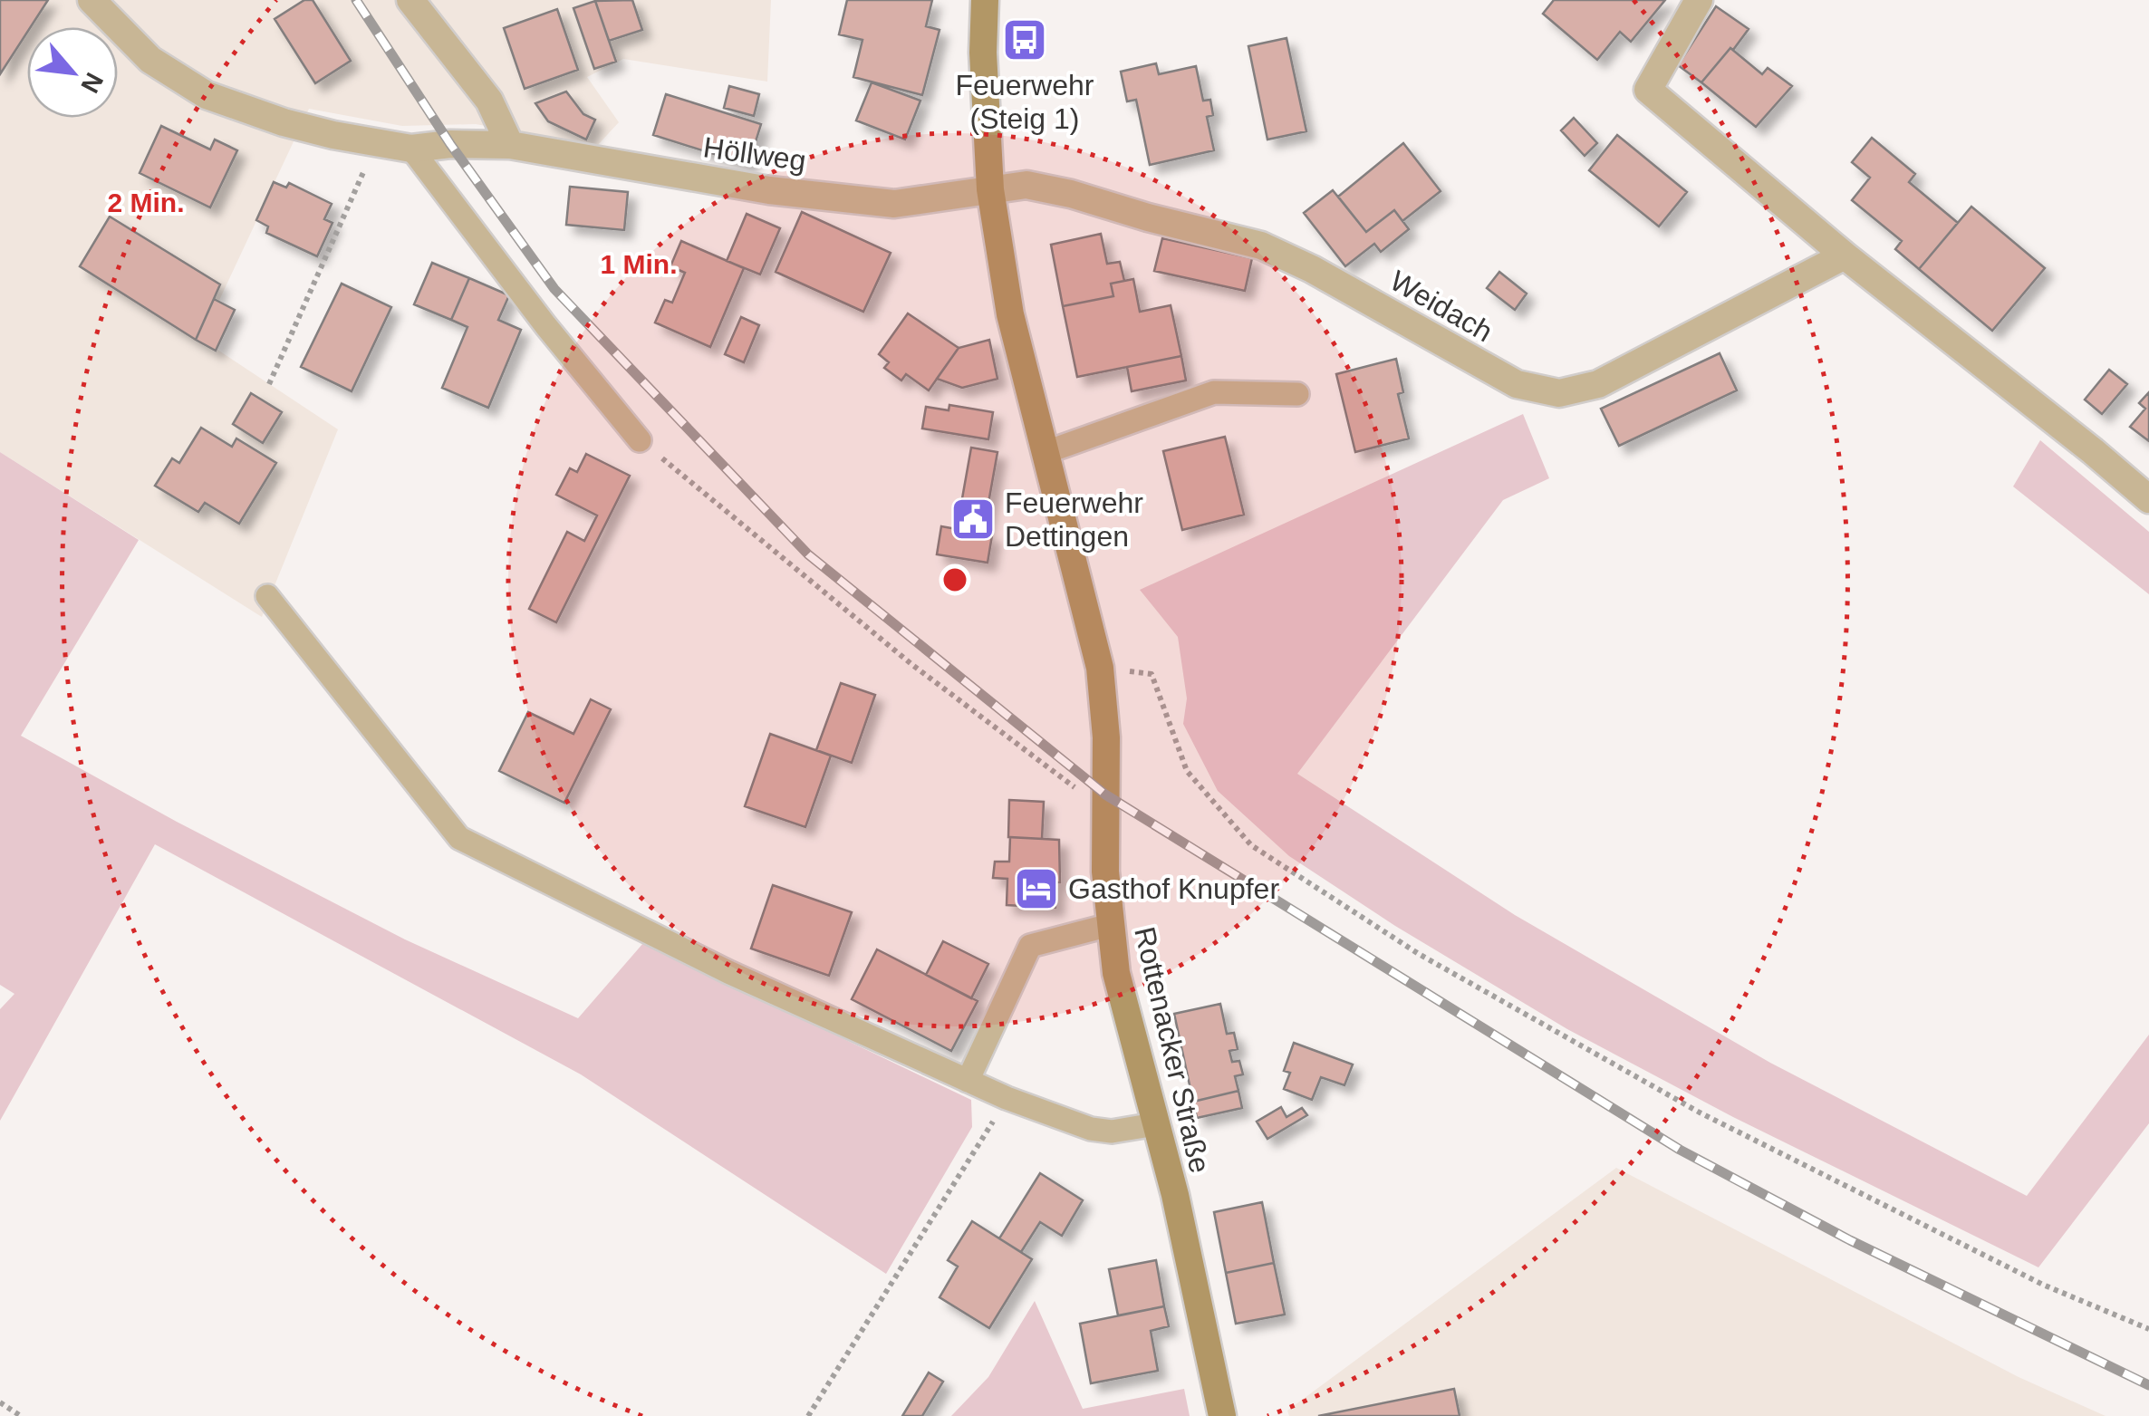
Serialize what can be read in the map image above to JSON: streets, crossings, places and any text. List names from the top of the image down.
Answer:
{
  "streets": {
    "main road": ["Rottenacker Straße"],
    "street": ["Höllweg", "Weidach"]
  },
  "crossings": [
    ["Höllweg", "Weidach"],
    ["Höllweg", "Rottenacker Straße"],
    ["Weidach", "Rottenacker Straße"]
  ],
  "places": {
    "bus stop": ["Feuerwehr (Steig 1)"],
    "public building": ["Feuerwehr Dettingen"],
    "hotel": ["Gasthof Knupfer"]
  },
  "north": "bottom right",
  "rings": ["2 Min.", "1 Min."]
}
